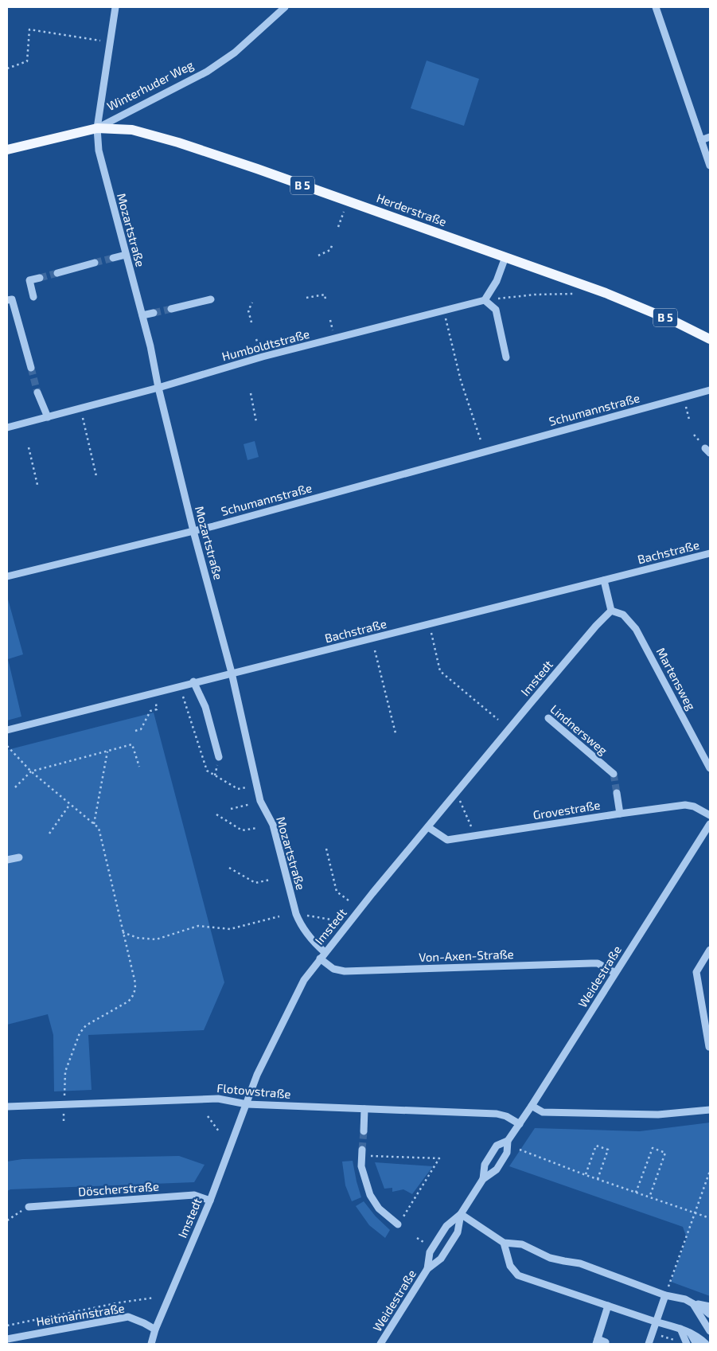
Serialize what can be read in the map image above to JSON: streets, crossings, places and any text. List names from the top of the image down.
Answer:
{
  "streets": {
    "main road": ["Winterhuder Weg", "B 5", "Herderstraße"],
    "street": [
      "Mozartstraße",
      "Humboldtstraße",
      "Schumannstraße",
      "Bachstraße",
      "Imstedt",
      "Martensweg",
      "Lindnersweg",
      "Grovestraße",
      "Von-Axen-Straße",
      "Weidestraße",
      "Flotowstraße",
      "Döscherstraße",
      "Heitmannstraße"
    ]
  },
  "crossings": [
    ["Winterhuder Weg", "Herderstraße"],
    ["Winterhuder Weg", "Mozartstraße"],
    ["Herderstraße", "Mozartstraße"],
    ["Mozartstraße", "Humboldtstraße"],
    ["Mozartstraße", "Schumannstraße"],
    ["Mozartstraße", "Bachstraße"],
    ["Mozartstraße", "Imstedt"],
    ["Imstedt", "Martensweg"],
    ["Imstedt", "Grovestraße"],
    ["Imstedt", "Von-Axen-Straße"],
    ["Imstedt", "Flotowstraße"],
    ["Imstedt", "Döscherstraße"],
    ["Imstedt", "Heitmannstraße"],
    ["Von-Axen-Straße", "Weidestraße"],
    ["Weidestraße", "Flotowstraße"]
  ]
}
